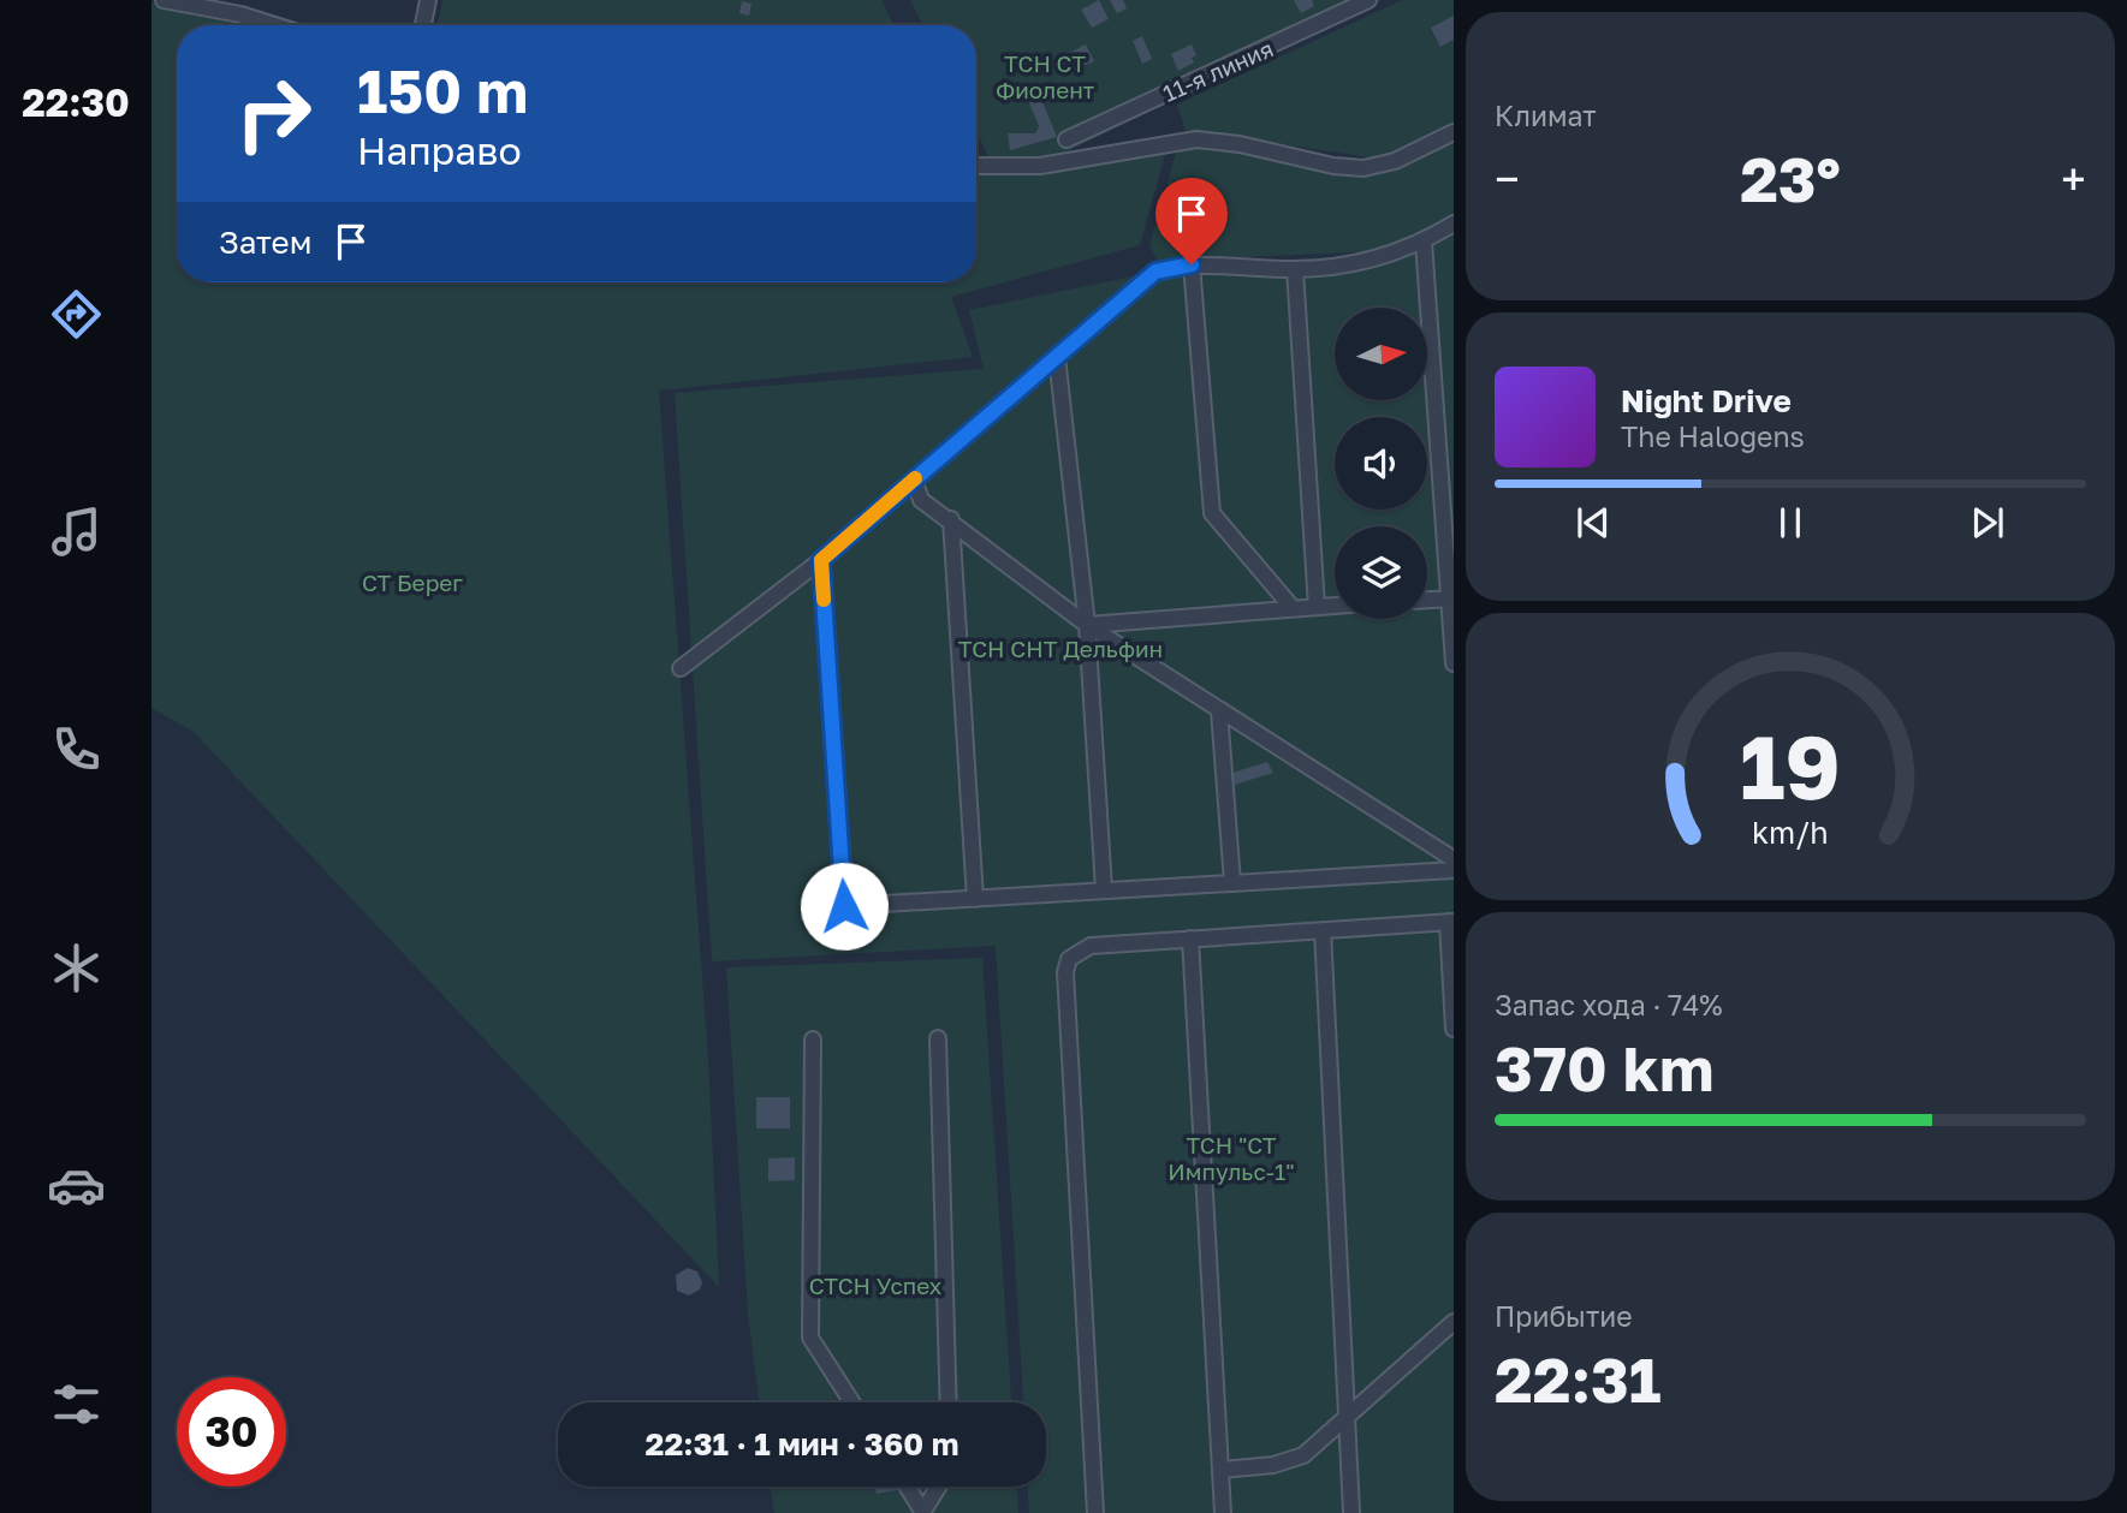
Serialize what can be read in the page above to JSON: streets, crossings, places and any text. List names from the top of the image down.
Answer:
{
  "streets": {
    "street": ["11-я линия"]
  },
  "parks": [
    "ТСН СТ Фиолент",
    "СТ Берег",
    "ТСН СНТ Дельфин",
    "ТСН \"СТ Импульс-1\"",
    "СТСН Успех"
  ],
  "north": "right",
  "page": {
    "tabs": "22:30",
    "tile": [
      "Климат",
      ["Запас хода · 74%", "370 km"],
      ["Прибытие", "22:31"]
    ],
    "turn": ["150 m", "Направо"],
    "heat": ["−", "23°", "+"],
    "then": "Затем",
    "song": ["Night Drive", "The Halogens"],
    "limit": "30",
    "trip": "22:31 · 1 мин · 360 m",
    "gauge": ["19", "km/h"]
  }
}
